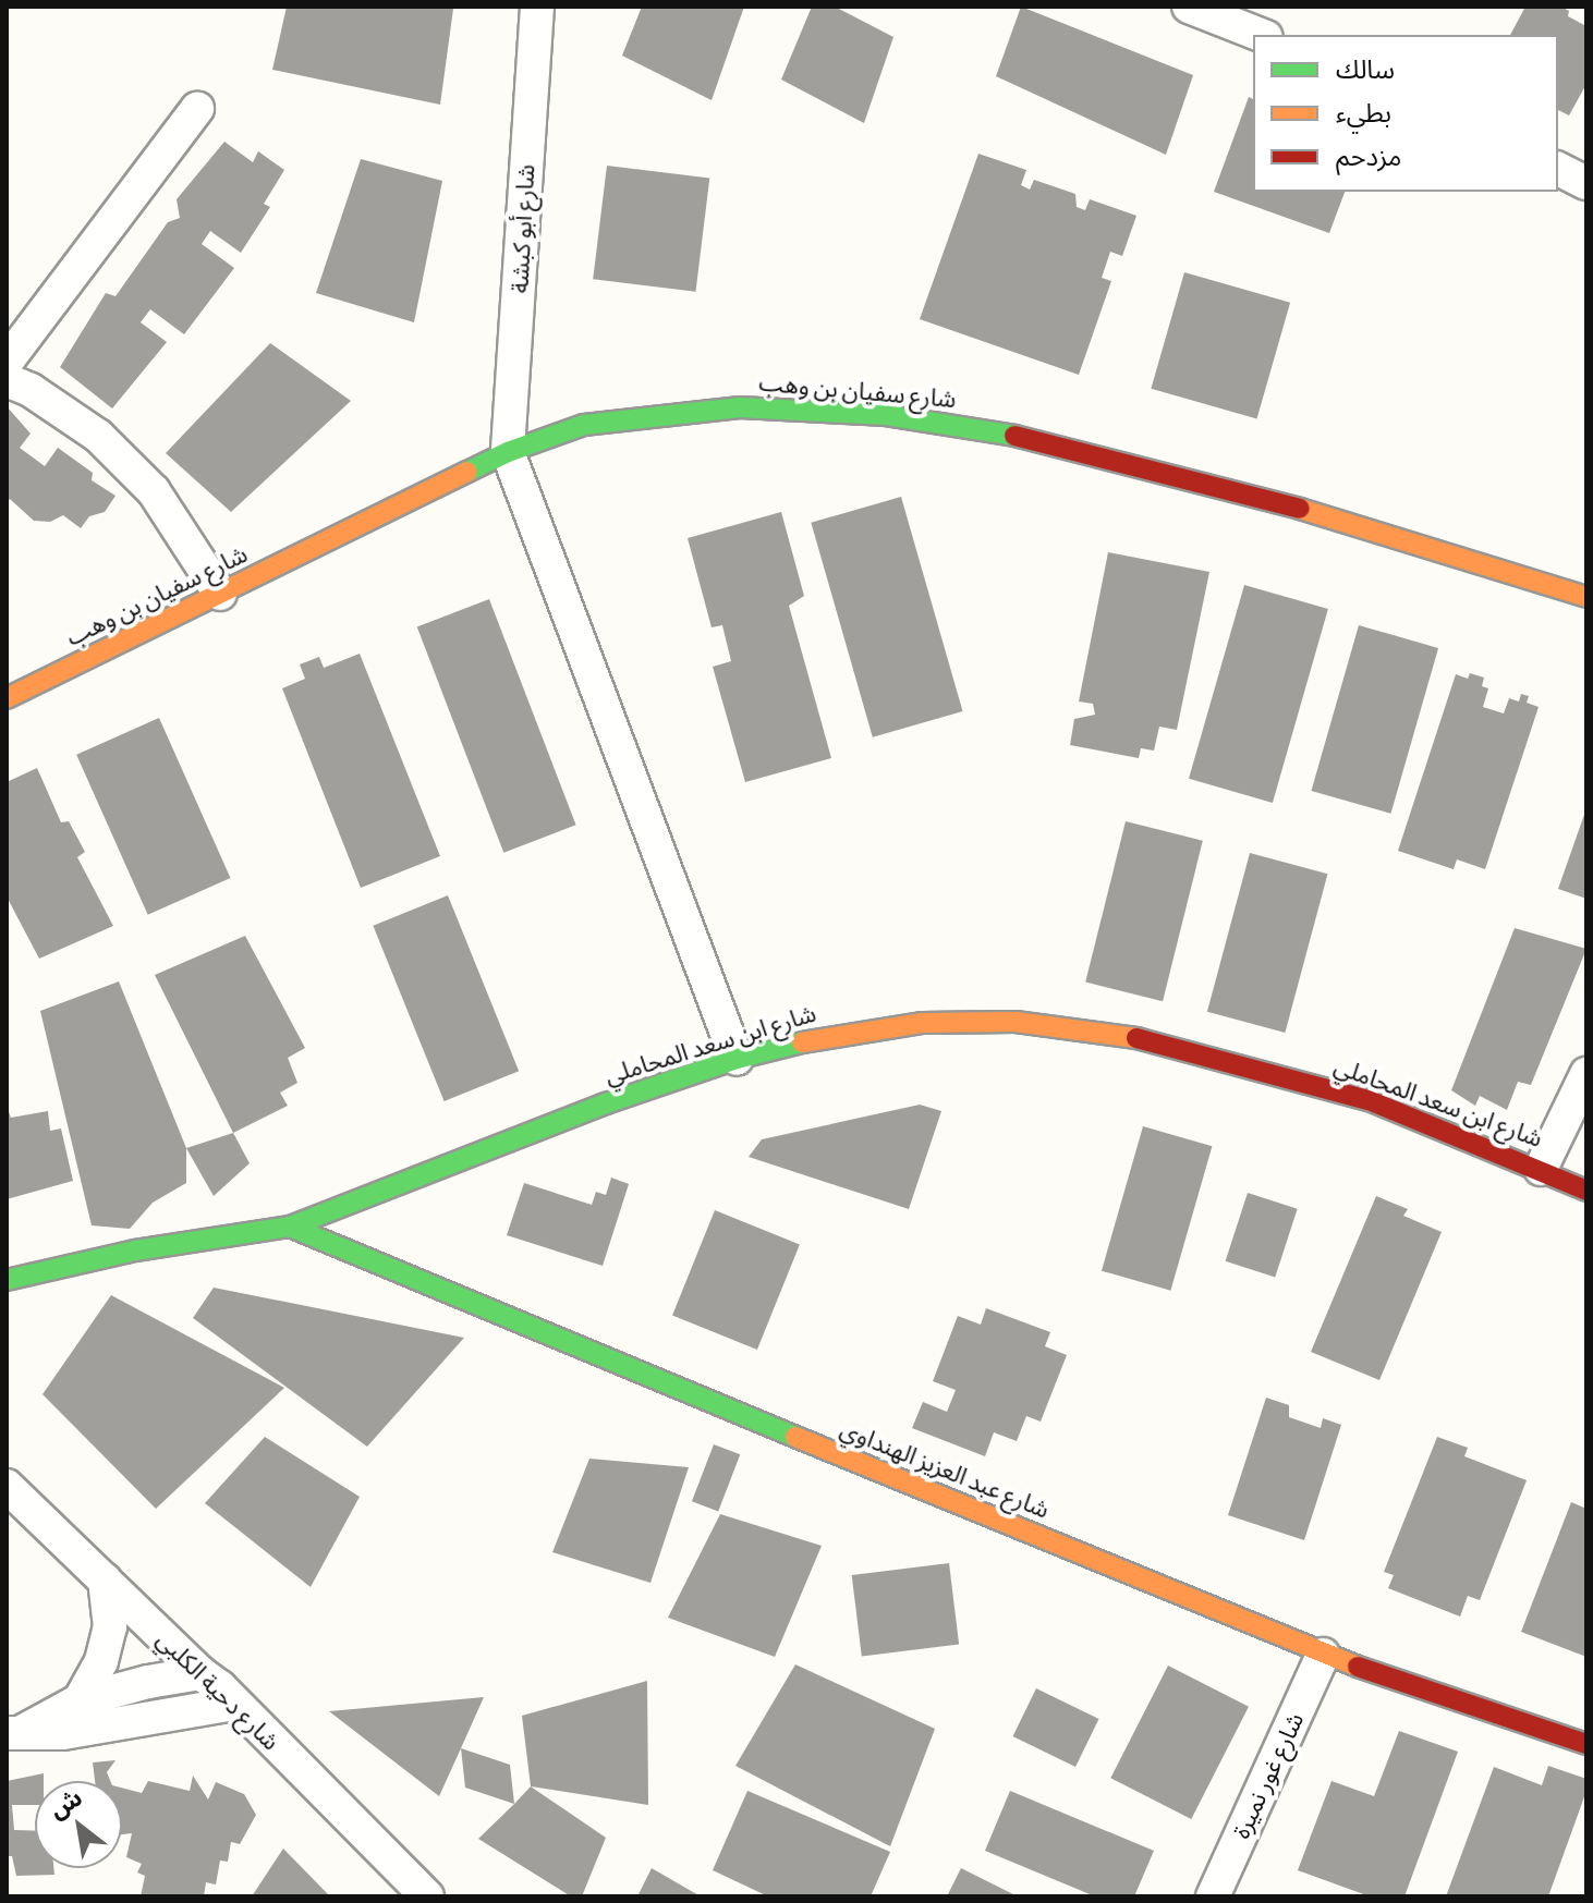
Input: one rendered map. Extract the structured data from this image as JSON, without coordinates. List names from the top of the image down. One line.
{"streets":{"street":["شارع أبو كبشة","شارع سفيان بن وهب","شارع ابن سعد المحاملي","شارع عبد العزيز الهنداوي","شارع دحية الكلبي","شارع غور نميرة"]},"crossings":[["شارع أبو كبشة","شارع سفيان بن وهب"],["شارع ابن سعد المحاملي","شارع عبد العزيز الهنداوي"],["شارع عبد العزيز الهنداوي","شارع غور نميرة"]],"legend":["سالك","بطيء","مزدحم"],"north":"top left"}
